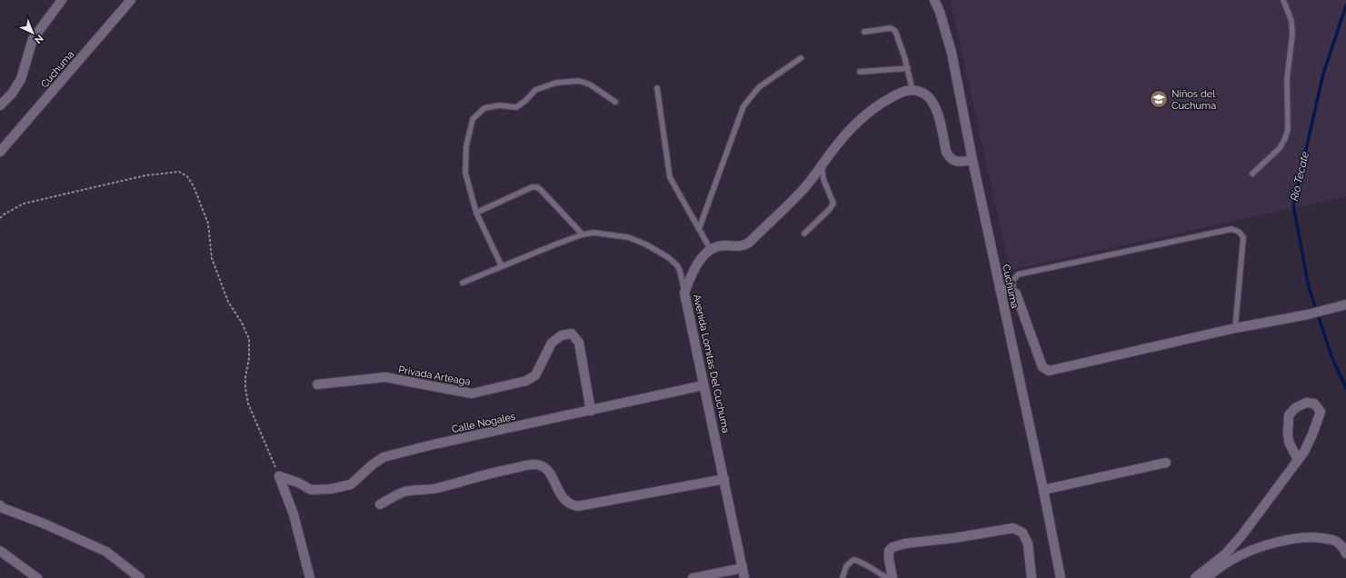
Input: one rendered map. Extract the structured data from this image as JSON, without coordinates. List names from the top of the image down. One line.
{"streets":{"street":["Cuchuma","Avenida Lomitas Del Cuchuma","Privada Arteaga","Calle Nogales"]},"crossings":[["Avenida Lomitas Del Cuchuma","Calle Nogales"],["Privada Arteaga","Calle Nogales"]],"water":["Río Tecate"],"places":{"school or university":["Niños del Cuchuma"]},"north":"bottom right"}
